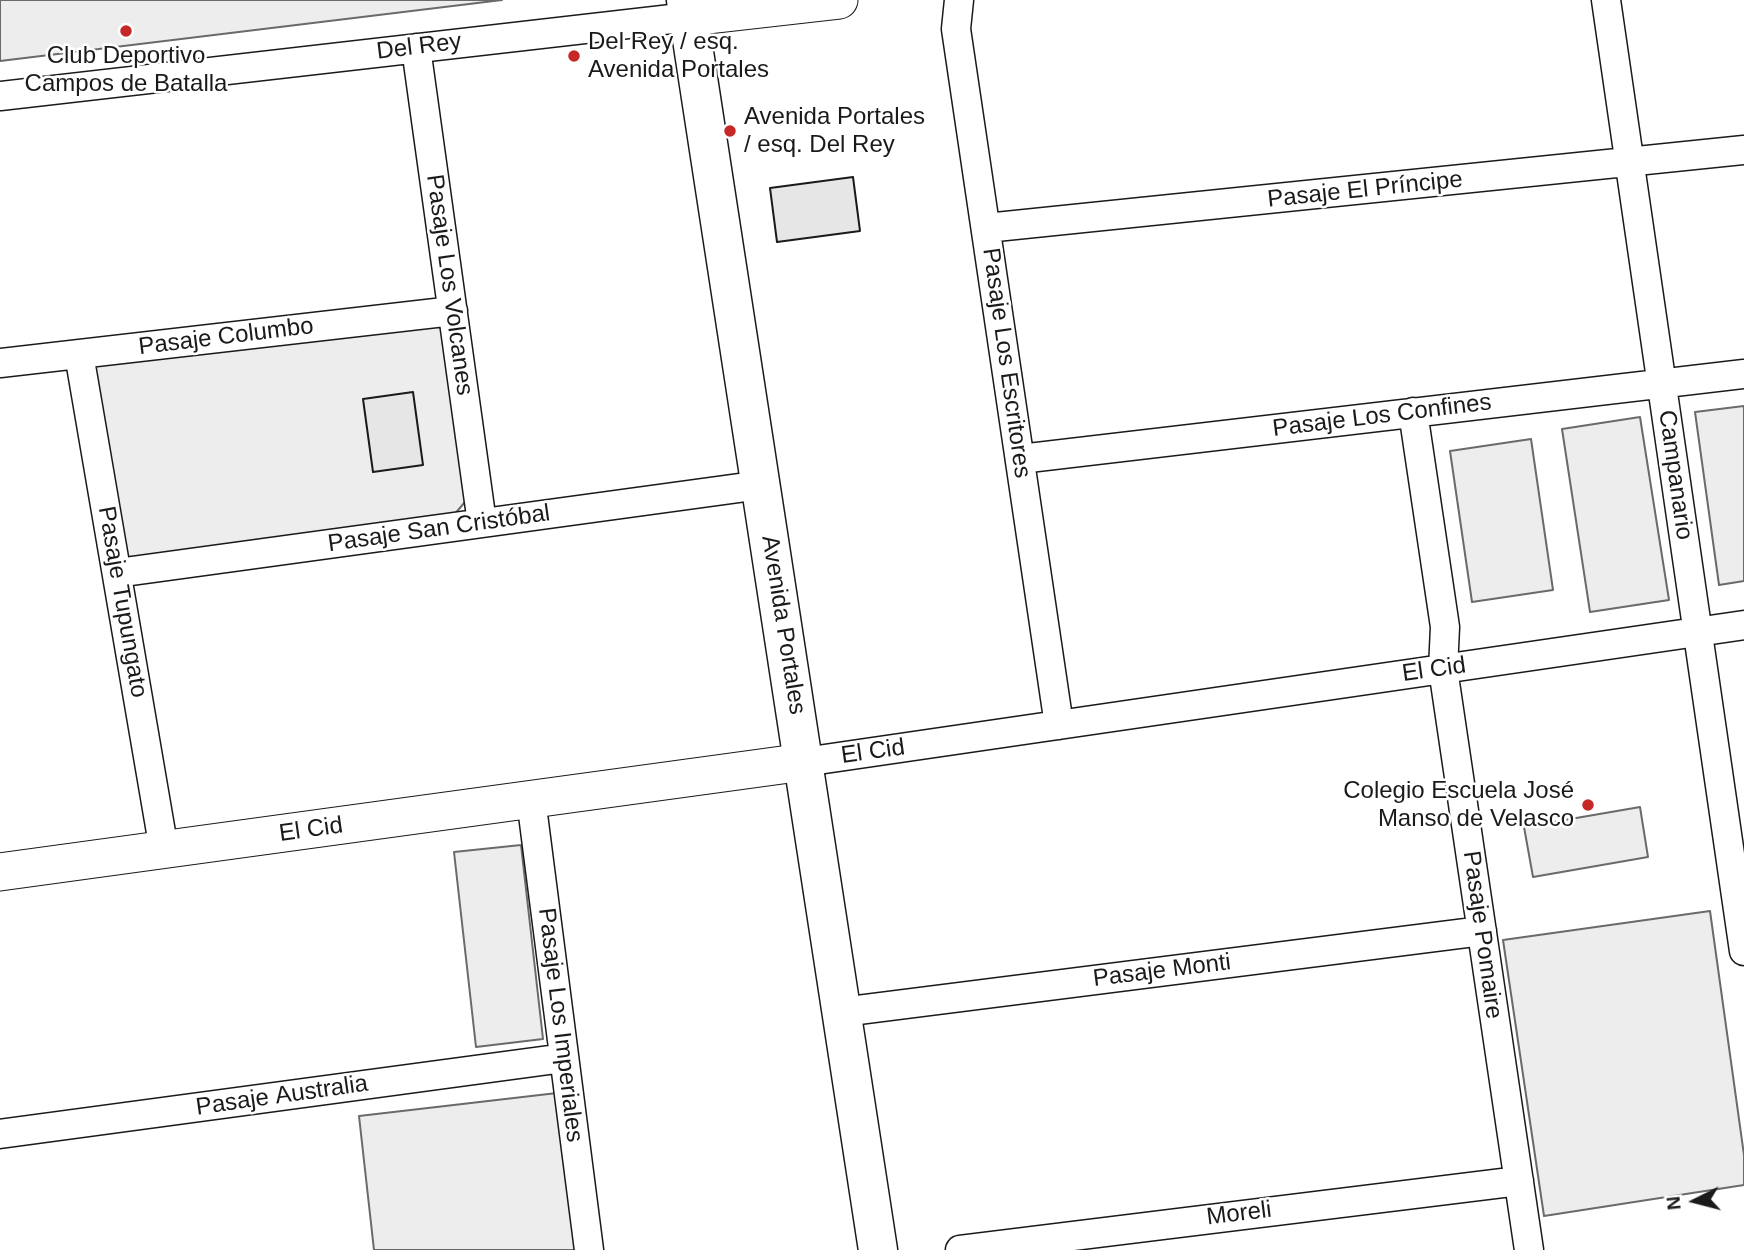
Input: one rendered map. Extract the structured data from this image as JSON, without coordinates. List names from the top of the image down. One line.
{"streets":{"main road":["Avenida Portales"],"street":["Del Rey","Pasaje El Príncipe","Pasaje Los Volcanes","Pasaje Columbo","Pasaje Los Escritores","Pasaje Los Confines","Campanario","Pasaje San Cristóbal","Pasaje Tupungato","El Cid","Pasaje Pomaire","Pasaje Monti","Pasaje Los Imperiales","Pasaje Australia","Moreli"]},"crossings":[["Del Rey","Pasaje Los Volcanes"],["Del Rey","Avenida Portales"],["Pasaje El Príncipe","Pasaje Los Escritores"],["Pasaje El Príncipe","Campanario"],["Pasaje Los Volcanes","Pasaje Columbo"],["Pasaje Los Volcanes","Pasaje San Cristóbal"],["Pasaje Columbo","Pasaje Tupungato"],["Pasaje Los Escritores","Pasaje Los Confines"],["Pasaje Los Escritores","El Cid"],["Pasaje Los Confines","Campanario"],["Pasaje Los Confines","Pasaje Pomaire"],["Campanario","El Cid"],["Pasaje San Cristóbal","Pasaje Tupungato"],["Pasaje San Cristóbal","Avenida Portales"],["Pasaje Tupungato","El Cid"],["Avenida Portales","El Cid"],["Avenida Portales","Pasaje Monti"],["El Cid","Pasaje Pomaire"],["El Cid","Pasaje Los Imperiales"],["Pasaje Pomaire","Pasaje Monti"],["Pasaje Pomaire","Moreli"],["Pasaje Los Imperiales","Pasaje Australia"]],"places":["Club Deportivo Campos de Batalla","Del Rey / esq. Avenida Portales","Avenida Portales / esq. Del Rey","Colegio Escuela José Manso de Velasco"],"north":"left"}
